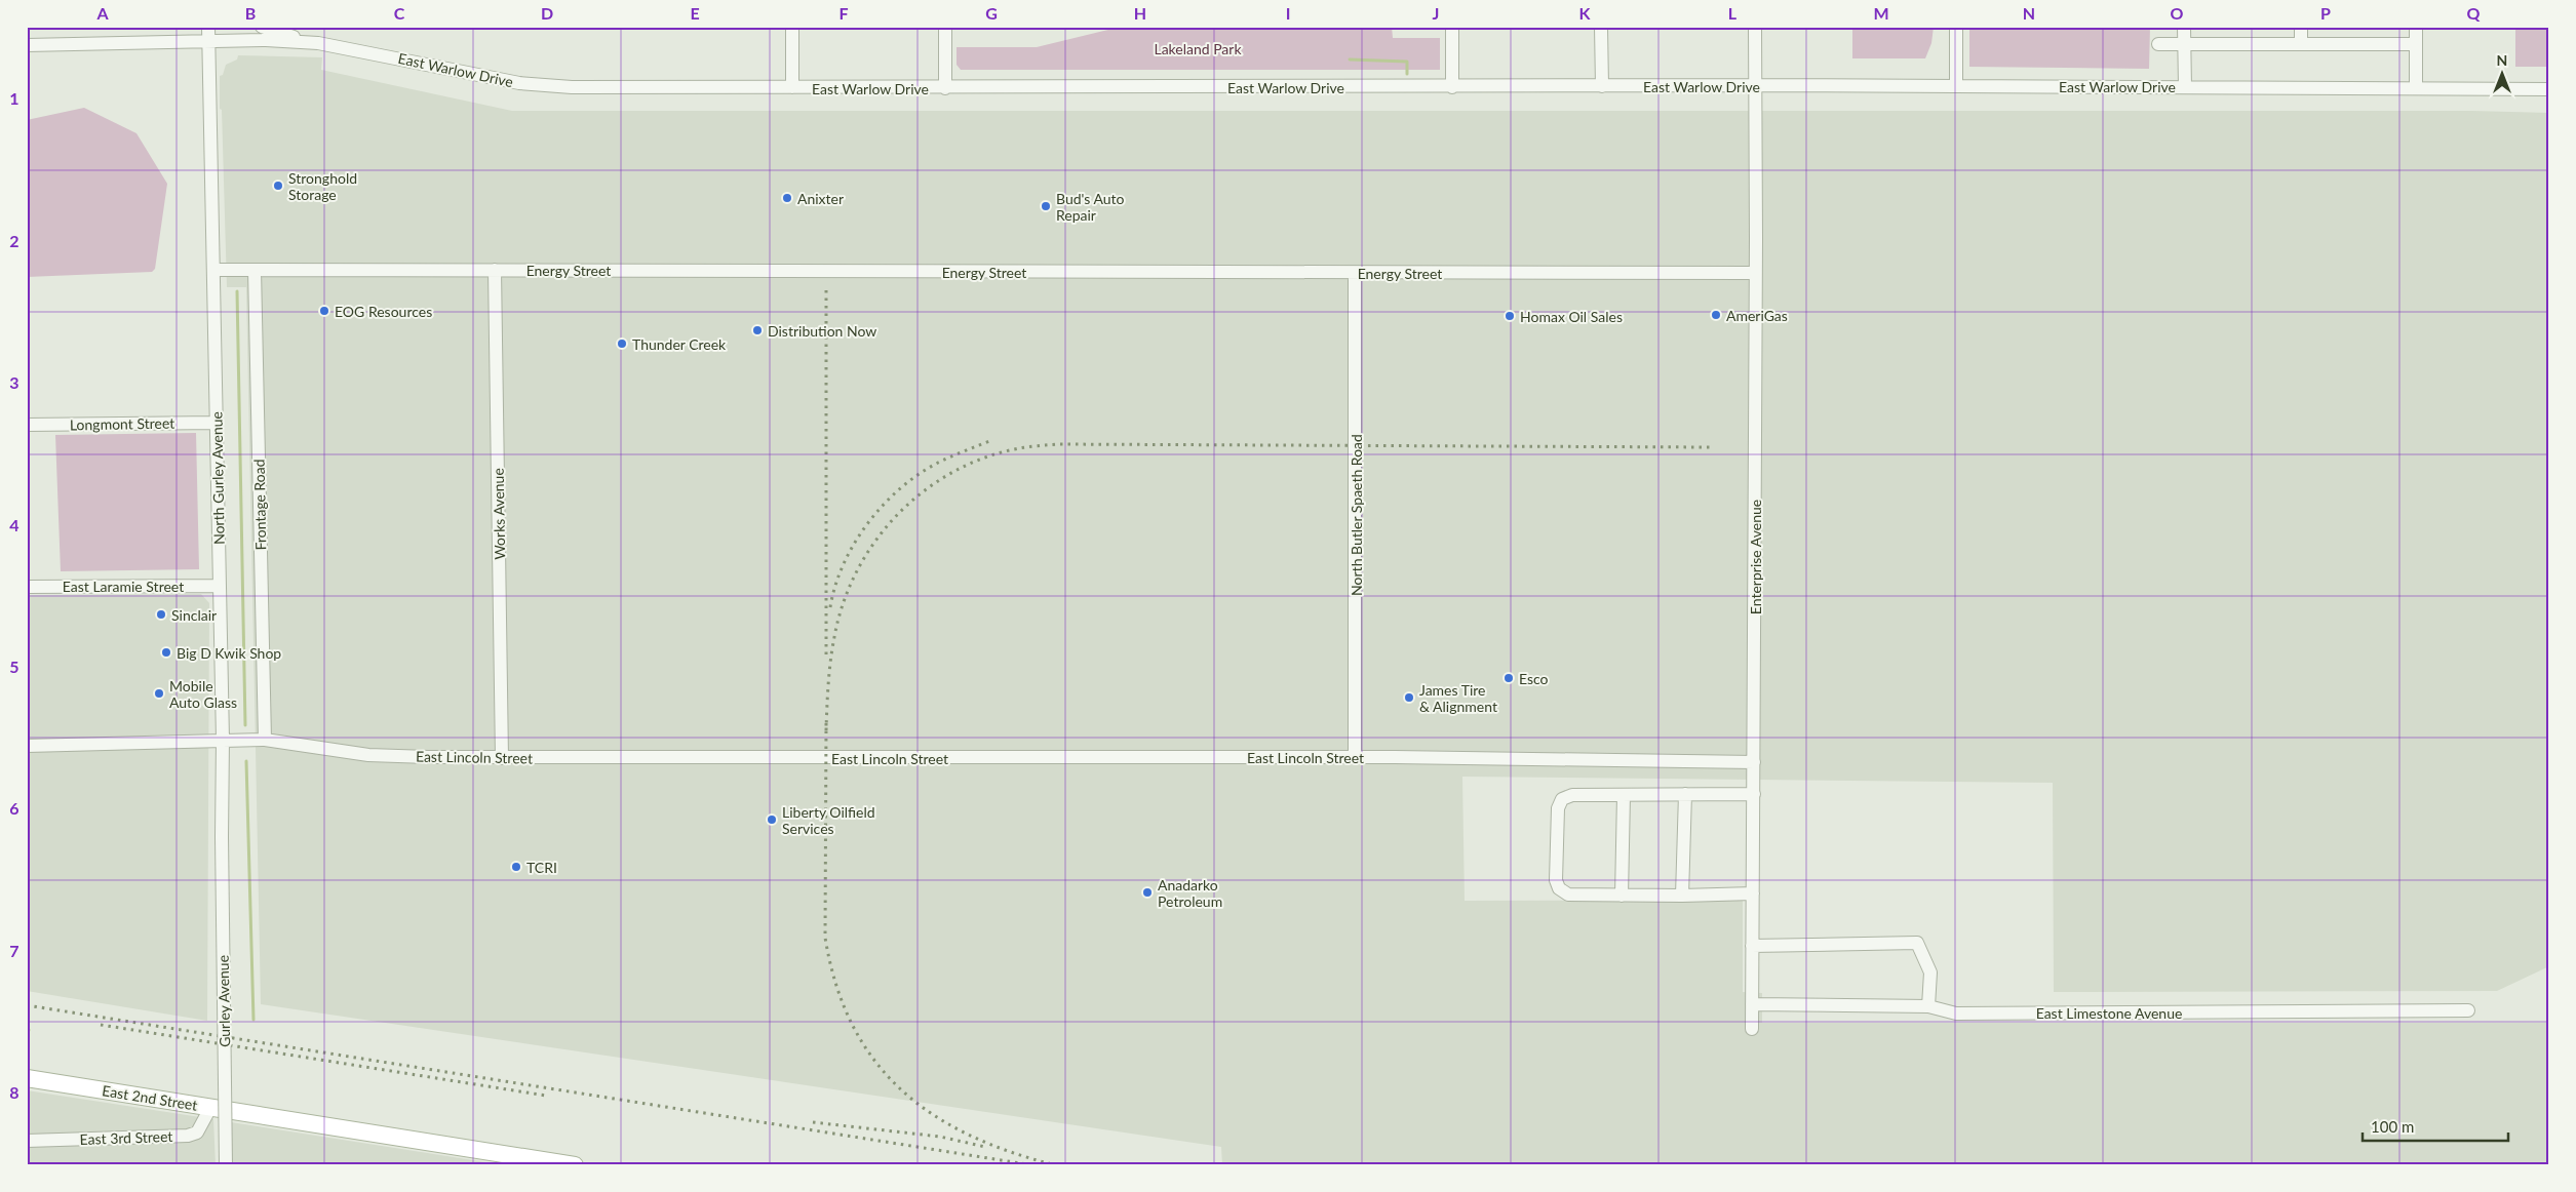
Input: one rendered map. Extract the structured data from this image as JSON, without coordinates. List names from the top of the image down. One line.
{"streets":{"main road":["East 2nd Street"],"street":["East Warlow Drive","Energy Street","Longmont Street","North Gurley Avenue","Frontage Road","Works Avenue","North Butler Spaeth Road","Enterprise Avenue","East Laramie Street","East Lincoln Street","Gurley Avenue","East Limestone Avenue","East 3rd Street"]},"crossings":[["East Warlow Drive","North Gurley Avenue"],["East Warlow Drive","Enterprise Avenue"],["Energy Street","North Gurley Avenue"],["Energy Street","Frontage Road"],["Energy Street","Works Avenue"],["Energy Street","North Butler Spaeth Road"],["Energy Street","Enterprise Avenue"],["Longmont Street","North Gurley Avenue"],["North Gurley Avenue","East Laramie Street"],["North Gurley Avenue","East Lincoln Street"],["North Gurley Avenue","Gurley Avenue"],["Frontage Road","East Lincoln Street"],["Works Avenue","East Lincoln Street"],["North Butler Spaeth Road","East Lincoln Street"],["Enterprise Avenue","East Lincoln Street"],["Enterprise Avenue","East Limestone Avenue"],["East 2nd Street","East 3rd Street"]],"parks":["Lakeland Park"],"places":["Stronghold Storage","Anixter","Bud's Auto Repair","EOG Resources","AmeriGas","Homax Oil Sales","Distribution Now","Thunder Creek","Sinclair","Big D Kwik Shop","Esco","Mobile Auto Glass","James Tire & Alignment","Liberty Oilfield Services","TCRI","Anadarko Petroleum"],"scale_bar":"100 m","north":"top","grid":{"columns":["A","B","C","D","E","F","G","H","I","J","K","L","M","N","O","P","Q"],"rows":["1","2","3","4","5","6","7","8"]}}
